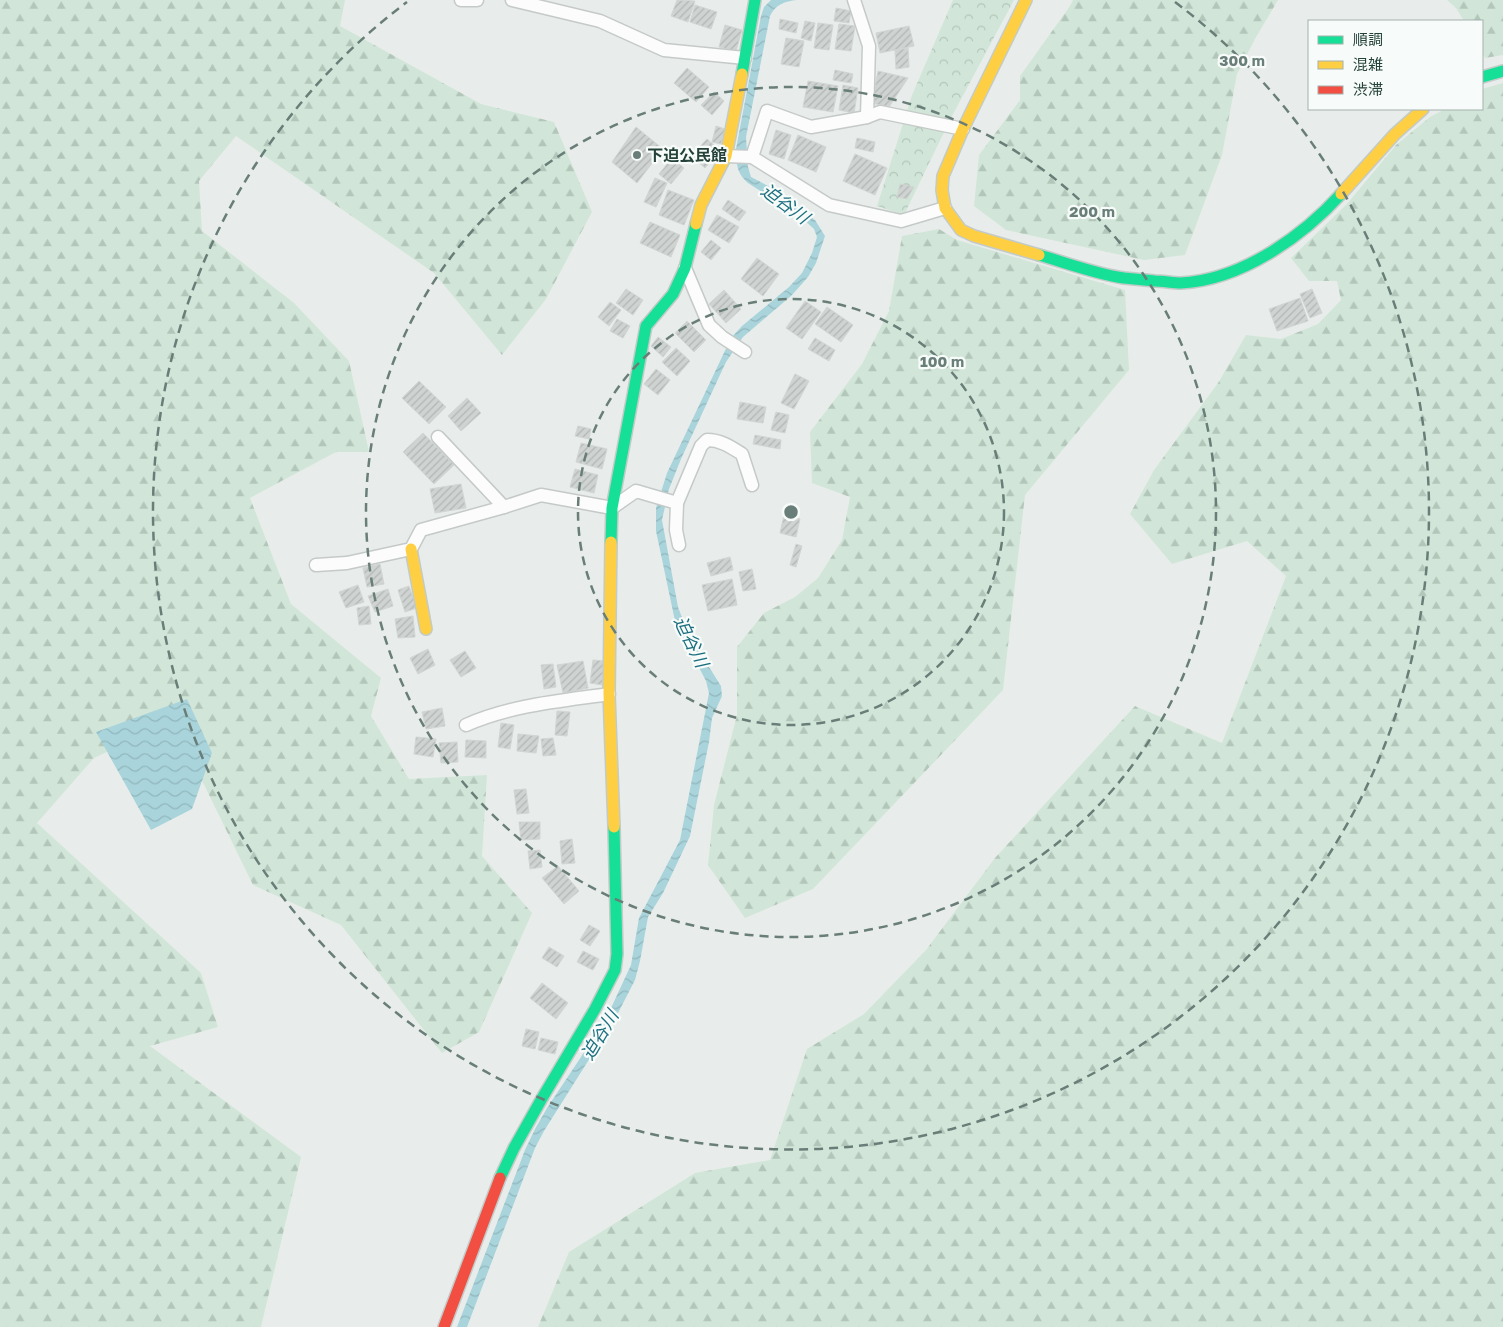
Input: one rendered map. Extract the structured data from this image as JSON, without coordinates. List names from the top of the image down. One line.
{"water":["迫谷川"],"places":["下迫公民館"],"legend":["順調","混雑","渋滞"],"rings":["300 m","200 m","100 m"]}
